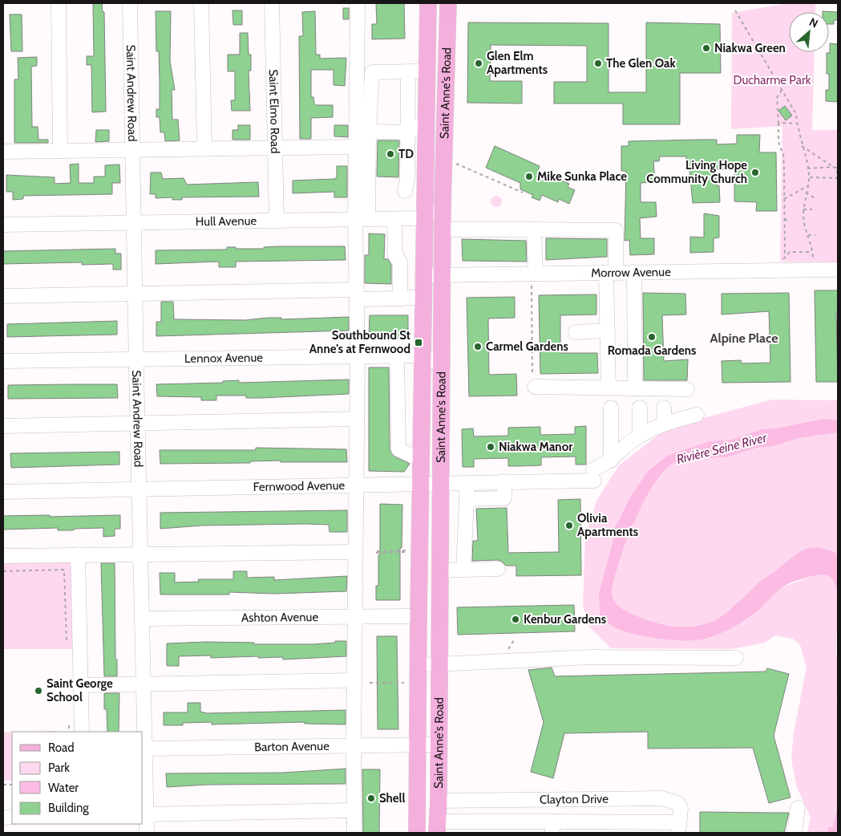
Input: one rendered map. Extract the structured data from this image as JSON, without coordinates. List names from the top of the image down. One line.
{"streets":{"main road":["Saint Anne's Road"],"street":["Saint Andrew Road","Saint Elmo Road","Hull Avenue","Morrow Avenue","Lennox Avenue","Fernwood Avenue","Ashton Avenue","Barton Avenue","Clayton Drive"]},"crossings":[["Saint Andrew Road","Hull Avenue"],["Saint Andrew Road","Lennox Avenue"],["Saint Andrew Road","Fernwood Avenue"],["Saint Andrew Road","Ashton Avenue"],["Saint Andrew Road","Barton Avenue"],["Saint Anne's Road","Hull Avenue"],["Saint Anne's Road","Morrow Avenue"],["Saint Anne's Road","Lennox Avenue"],["Saint Anne's Road","Fernwood Avenue"],["Saint Anne's Road","Ashton Avenue"],["Saint Anne's Road","Barton Avenue"],["Saint Anne's Road","Clayton Drive"],["Saint Elmo Road","Hull Avenue"]],"districts":["Alpine Place"],"water":["Rivière Seine River"],"parks":["Ducharme Park"],"places":{"other":["Niakwa Green","Glen Elm Apartments","The Glen Oak","TD","Living Hope Community Church","Mike Sunka Place","Romada Gardens","Carmel Gardens","Niakwa Manor","Olivia Apartments","Kenbur Gardens","Saint George School","Shell"],"transit":["Southbound St Anne's at Fernwood"]},"legend":["Road","Park","Water","Building"],"north":"top right"}
